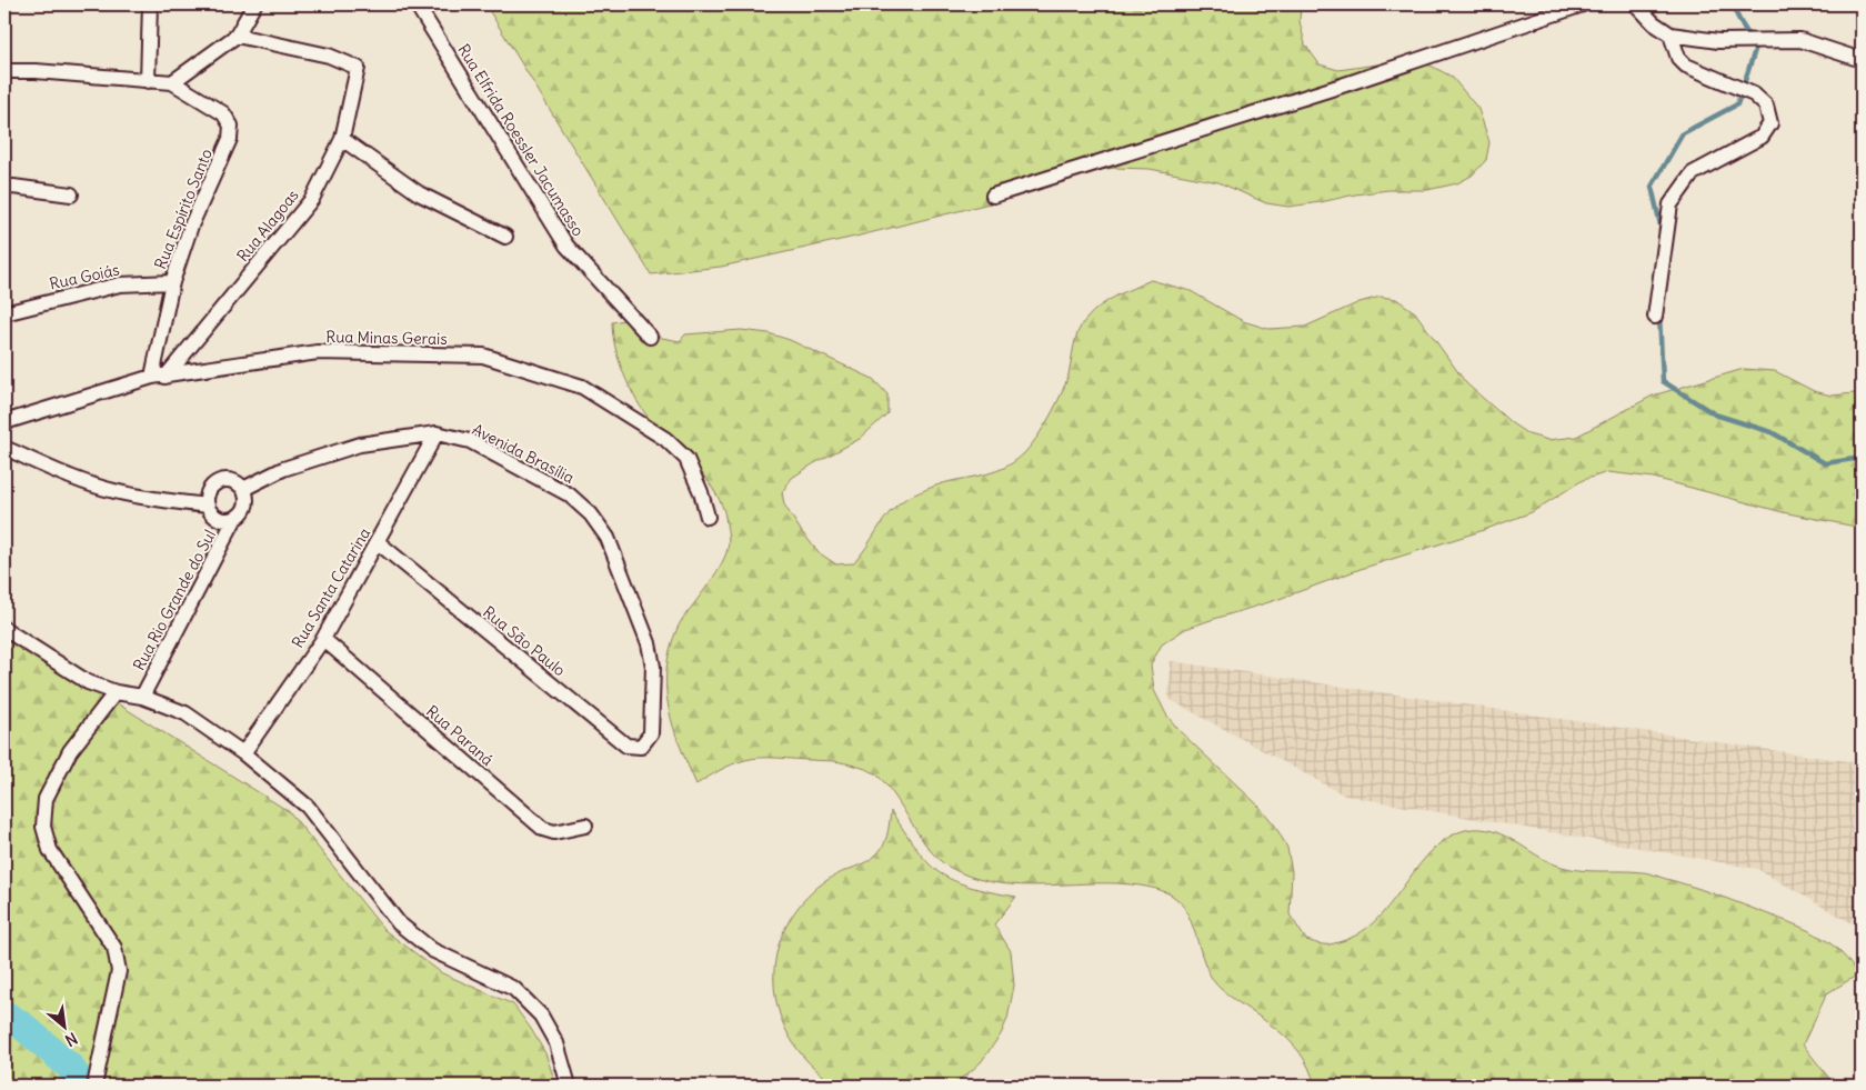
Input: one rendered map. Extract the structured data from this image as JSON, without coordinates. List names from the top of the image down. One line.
{"streets":{"street":["Rua Elfrida Roessler Jacumasso","Rua Espírito Santo","Rua Alagoas","Rua Goiás","Rua Minas Gerais","Avenida Brasília","Rua Santa Catarina","Rua Rio Grande do Sul","Rua São Paulo","Rua Paraná"]},"crossings":[["Rua Espírito Santo","Rua Alagoas"],["Rua Espírito Santo","Rua Goiás"],["Rua Espírito Santo","Rua Minas Gerais"],["Rua Alagoas","Rua Minas Gerais"],["Avenida Brasília","Rua Santa Catarina"],["Avenida Brasília","Rua Rio Grande do Sul"],["Avenida Brasília","Rua São Paulo"],["Rua Santa Catarina","Rua São Paulo"],["Rua Santa Catarina","Rua Paraná"]],"north":"bottom right"}
